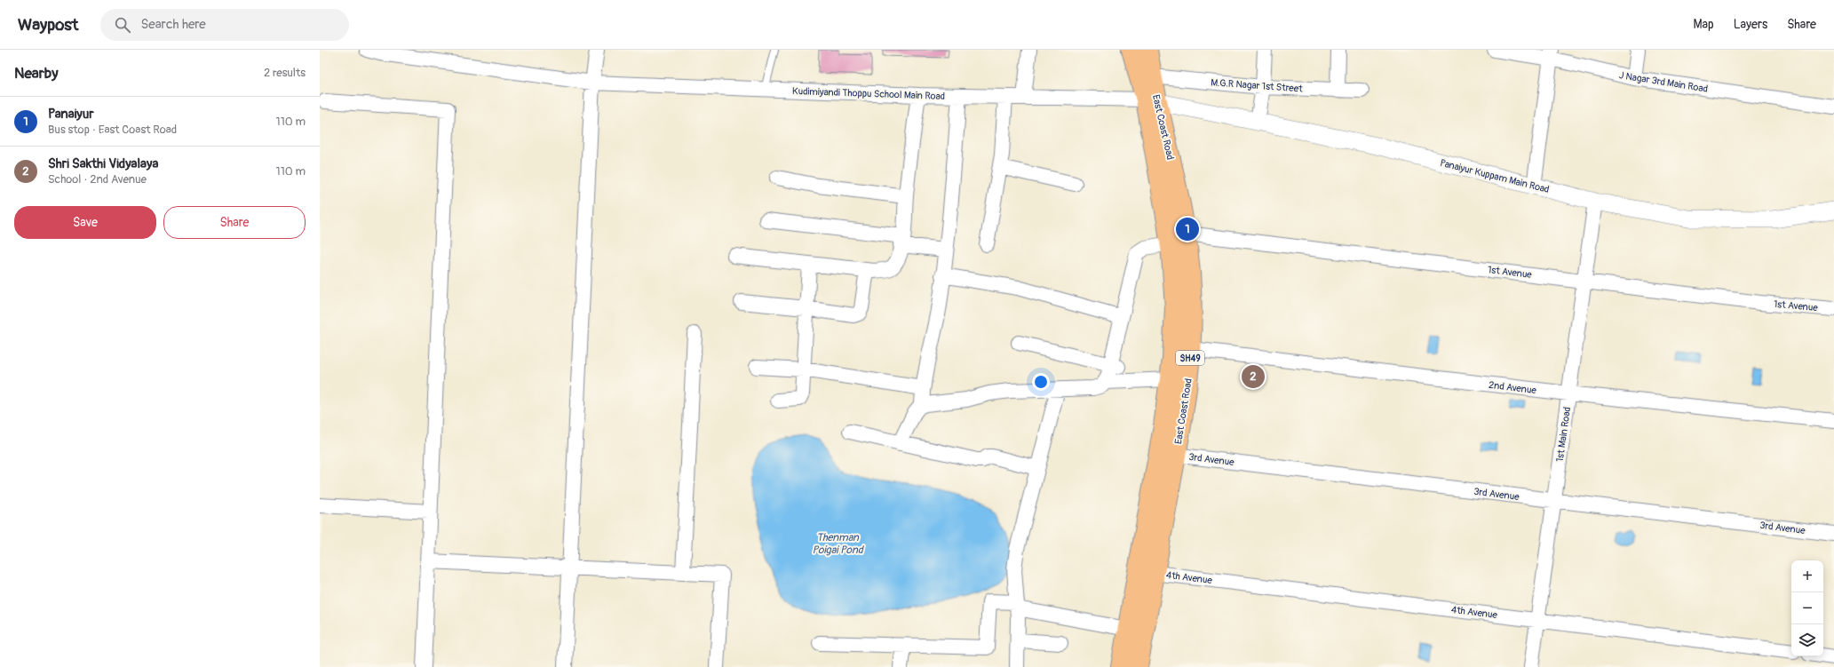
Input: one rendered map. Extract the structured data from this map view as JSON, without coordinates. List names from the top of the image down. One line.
{"streets":{"main road":["East Coast Road","SH49"],"street":["J Nagar 3rd Main Road","M.G.R Nagar 1st Street","Kudimiyandi Thoppu School Main Road","Panaiyur Kuppam Main Road","1st Avenue","2nd Avenue","1st Main Road","3rd Avenue","4th Avenue"]},"crossings":[["M.G.R Nagar 1st Street","East Coast Road"],["Kudimiyandi Thoppu School Main Road","East Coast Road"],["Kudimiyandi Thoppu School Main Road","Panaiyur Kuppam Main Road"],["East Coast Road","Panaiyur Kuppam Main Road"],["East Coast Road","1st Avenue"],["East Coast Road","2nd Avenue"],["East Coast Road","3rd Avenue"],["East Coast Road","4th Avenue"],["Panaiyur Kuppam Main Road","1st Main Road"],["1st Avenue","1st Main Road"],["2nd Avenue","1st Main Road"],["1st Main Road","3rd Avenue"],["1st Main Road","4th Avenue"]],"water":["Thenman Poigai Pond"],"page":{"header":"Waypost","search":"Search here","nav":["Map","Layers","Share"],"heading":["Nearby","2 results"],"list":[{"mark":"1","name":"Panaiyur","note":"Bus stop · East Coast Road","value":"110 m"},{"mark":"2","name":"Shri Sakthi Vidyalaya","note":"School · 2nd Avenue","value":"110 m"}],"buttons":["Save","Share"],"pins":["1","2"],"map_buttons":["+","−"]}}
